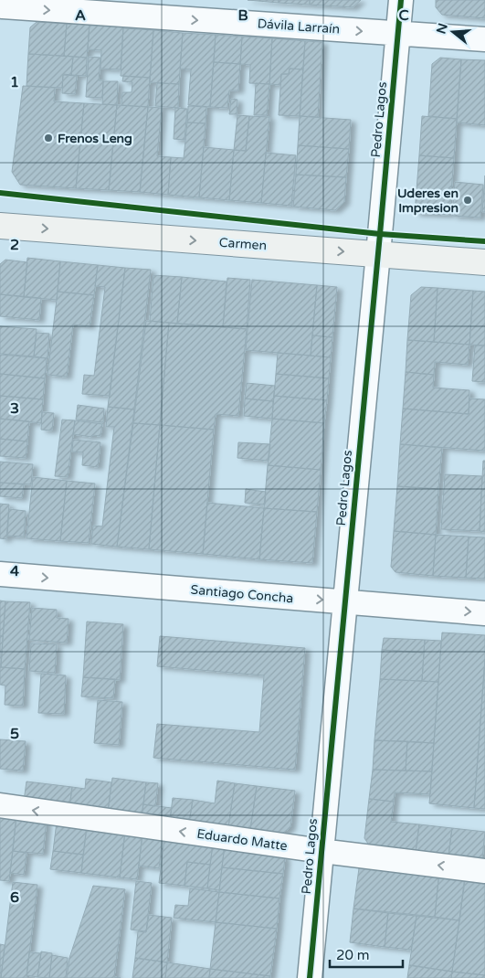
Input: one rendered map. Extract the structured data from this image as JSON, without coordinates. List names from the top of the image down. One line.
{"streets":{"main road":["Carmen"],"street":["Dávila Larraín","Pedro Lagos","Santiago Concha","Eduardo Matte"]},"crossings":[["Dávila Larraín","Pedro Lagos"],["Pedro Lagos","Carmen"],["Pedro Lagos","Santiago Concha"],["Pedro Lagos","Eduardo Matte"]],"one_way":["Dávila Larraín","Carmen","Santiago Concha","Eduardo Matte"],"places":["Frenos Leng","Uderes en Impresion"],"scale_bar":"20 m","north":"left","grid":{"columns":["A","B","C"],"rows":["1","2","3","4","5","6"]}}
